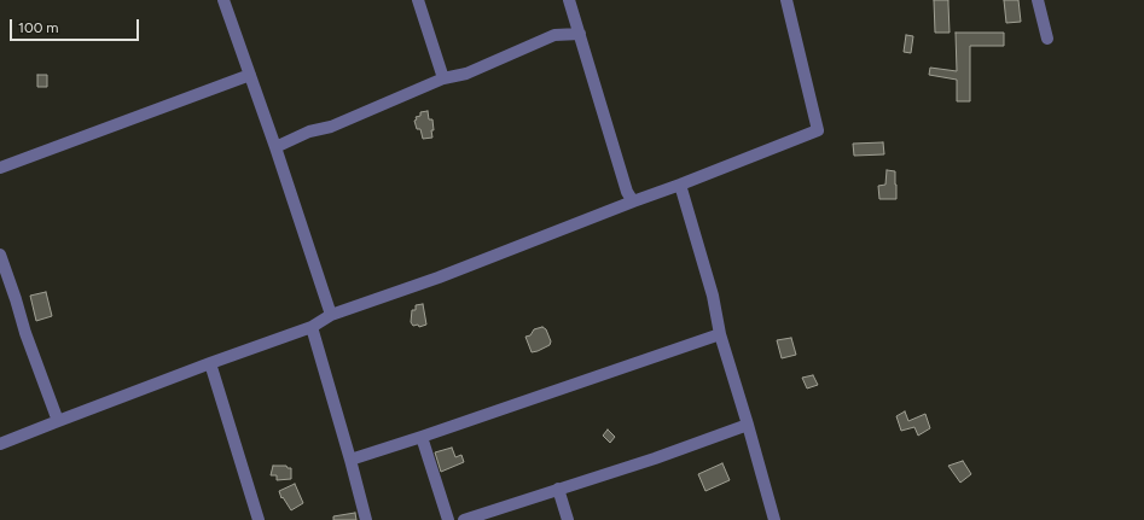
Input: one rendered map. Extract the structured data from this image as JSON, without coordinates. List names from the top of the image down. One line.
{"scale_bar":"100 m"}
